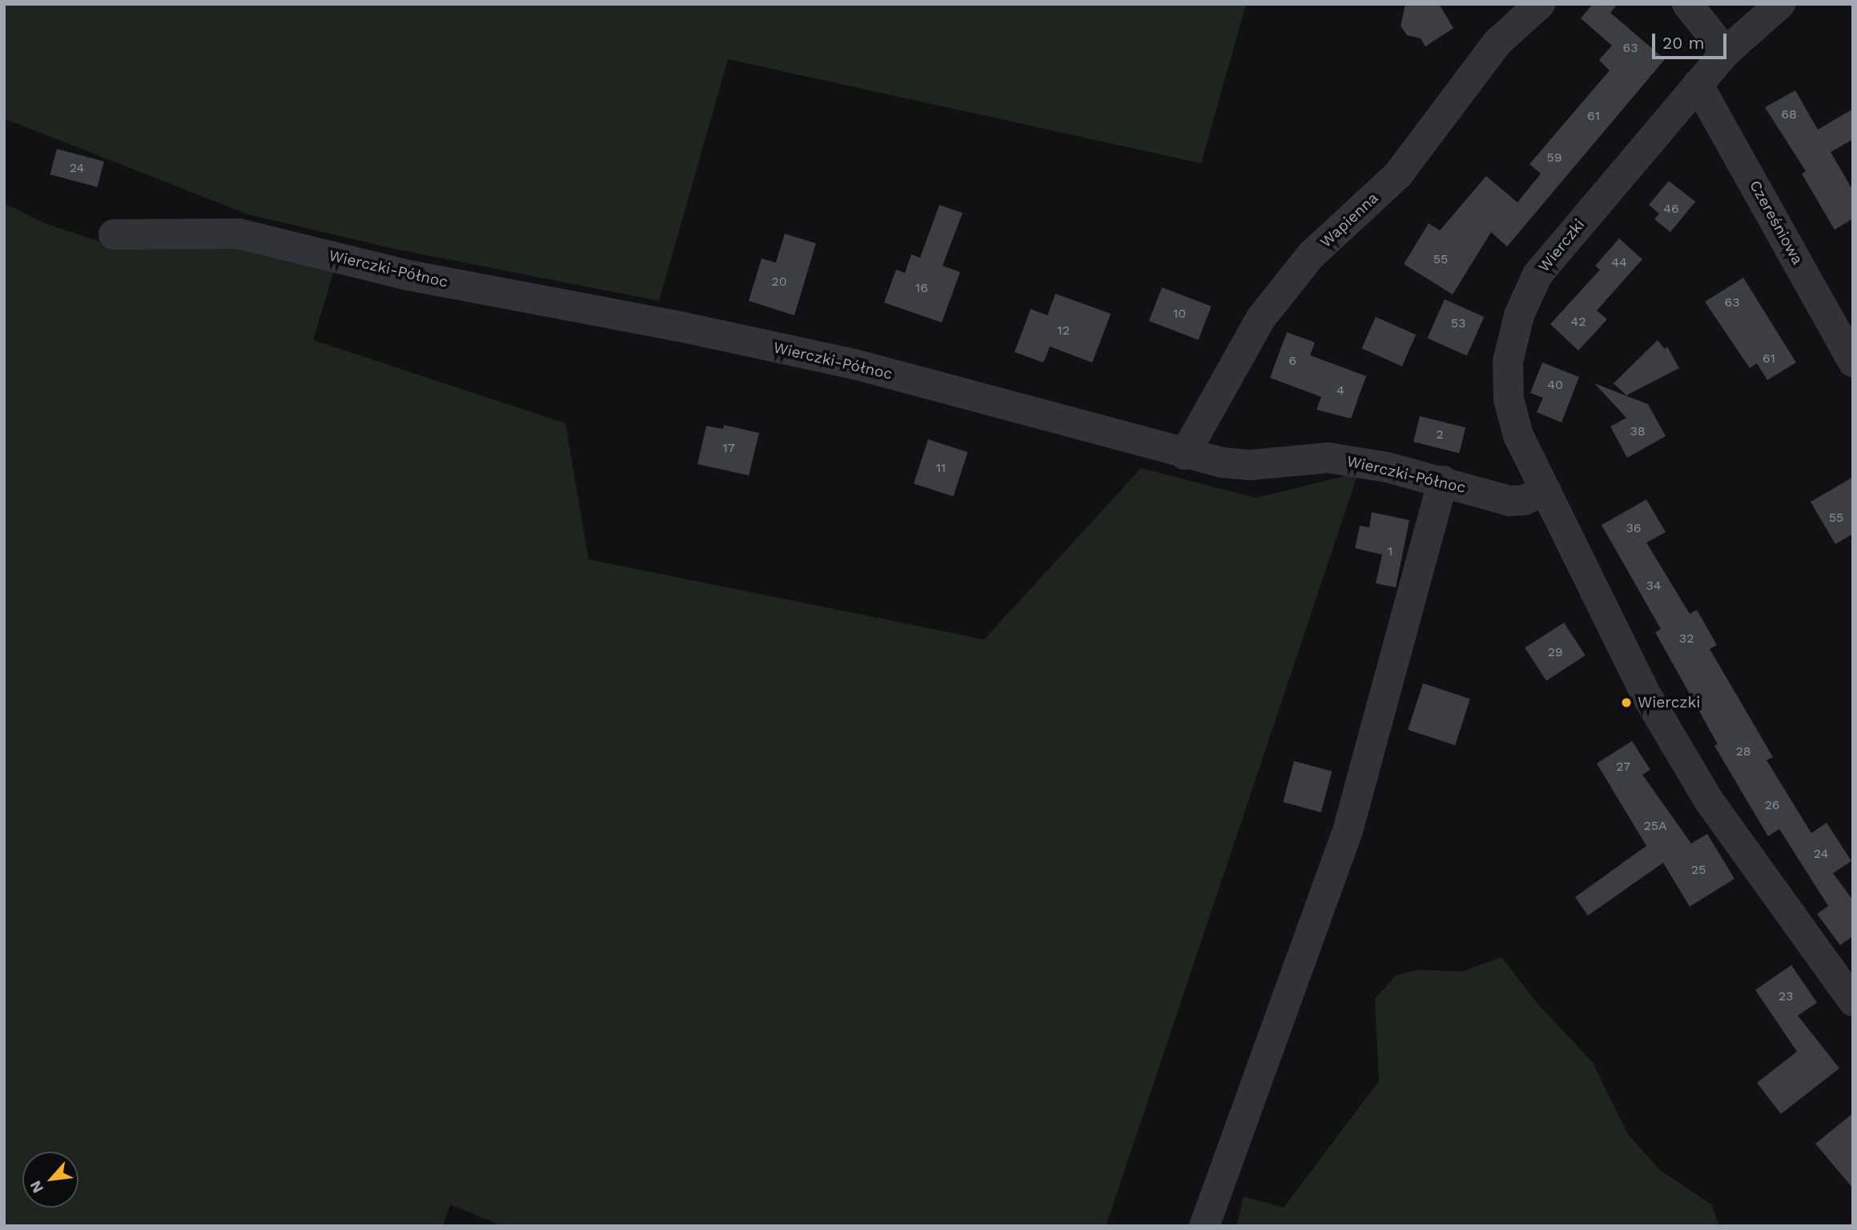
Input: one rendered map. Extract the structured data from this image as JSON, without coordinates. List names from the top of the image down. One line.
{"streets":{"street":["Wapienna","Czereśniowa","Wierczki","Wierczki-Północ"]},"crossings":[["Wapienna","Wierczki-Północ"],["Czereśniowa","Wierczki"],["Wierczki","Wierczki-Północ"]],"places":["Wierczki"],"house_numbers":["63","68","61","59","24","46","55","44","20","16","63","10","42","53","12","61","6","40","4","38","2","17","11","55","36","1","34","32","29","28","27","26","25A","24","25","23"],"scale_bar":"20 m","north":"bottom left"}
